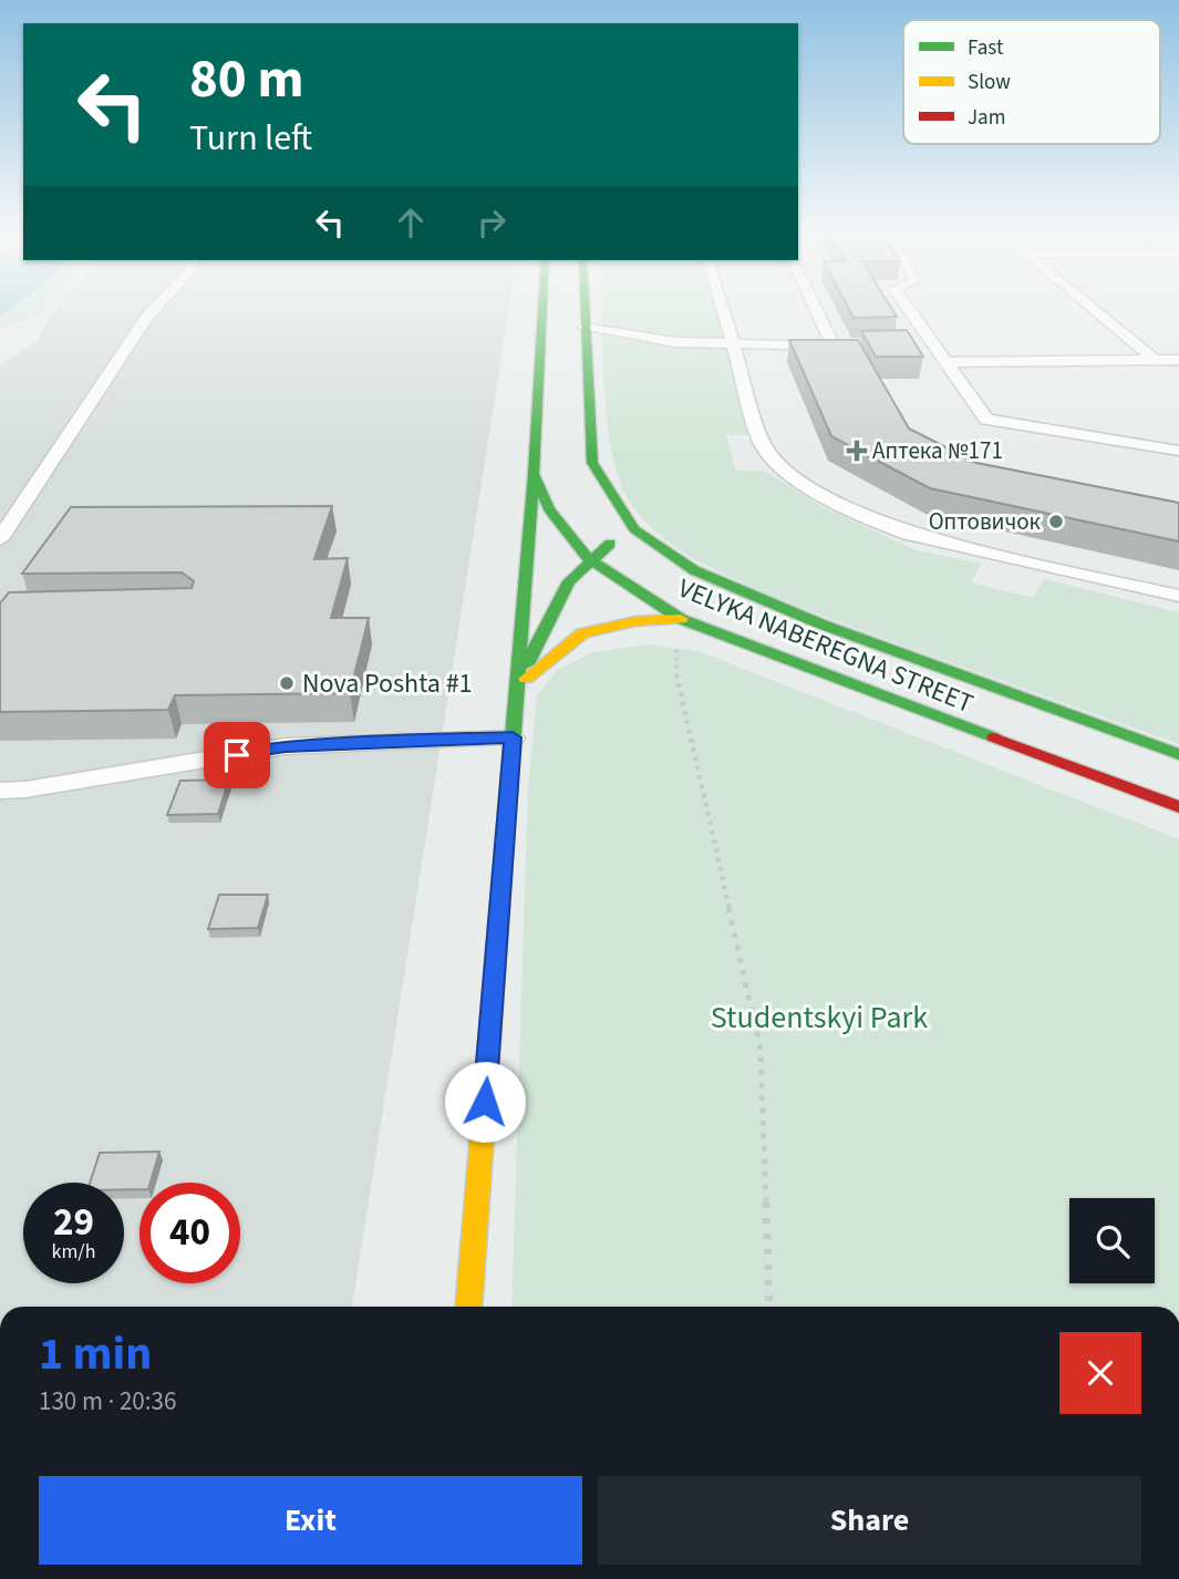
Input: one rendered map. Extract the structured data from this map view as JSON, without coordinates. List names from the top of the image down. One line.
{"streets":{"street":["VELYKA NABEREGNA STREET"]},"parks":["Studentskyi Park"],"places":{"health":["Аптека №171"],"other":["Оптовичок","Nova Poshta #1"]},"legend":["Fast","Slow","Jam"],"page":{"turn":["80 m","Turn left"],"speed":"29 km/h","limit":"40","heading":["1 min","130 m · 20:36"],"buttons":["Exit","Share"]}}
